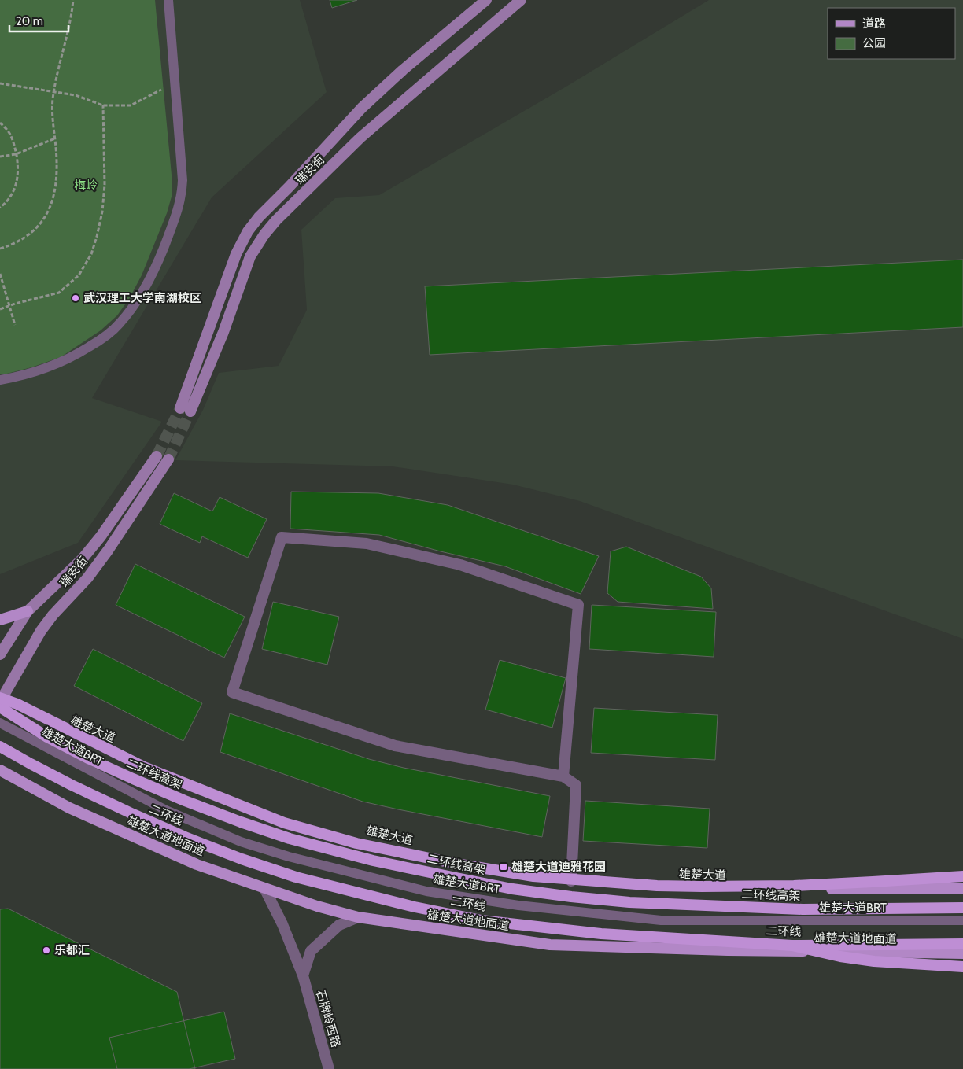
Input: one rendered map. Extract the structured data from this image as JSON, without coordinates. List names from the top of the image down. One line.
{"streets":{"highway":["二环线高架","二环线"],"main road":["瑞安街","雄楚大道","雄楚大道地面道"],"street":["石牌岭西路"],"lane":["雄楚大道BRT"]},"crossings":[["瑞安街","雄楚大道"],["雄楚大道地面道","石牌岭西路"]],"parks":["梅岭"],"places":{"other":["武汉理工大学南湖校区","乐都汇"],"transit":["雄楚大道迪雅花园"]},"legend":["道路","公园"],"scale_bar":"20 m"}
